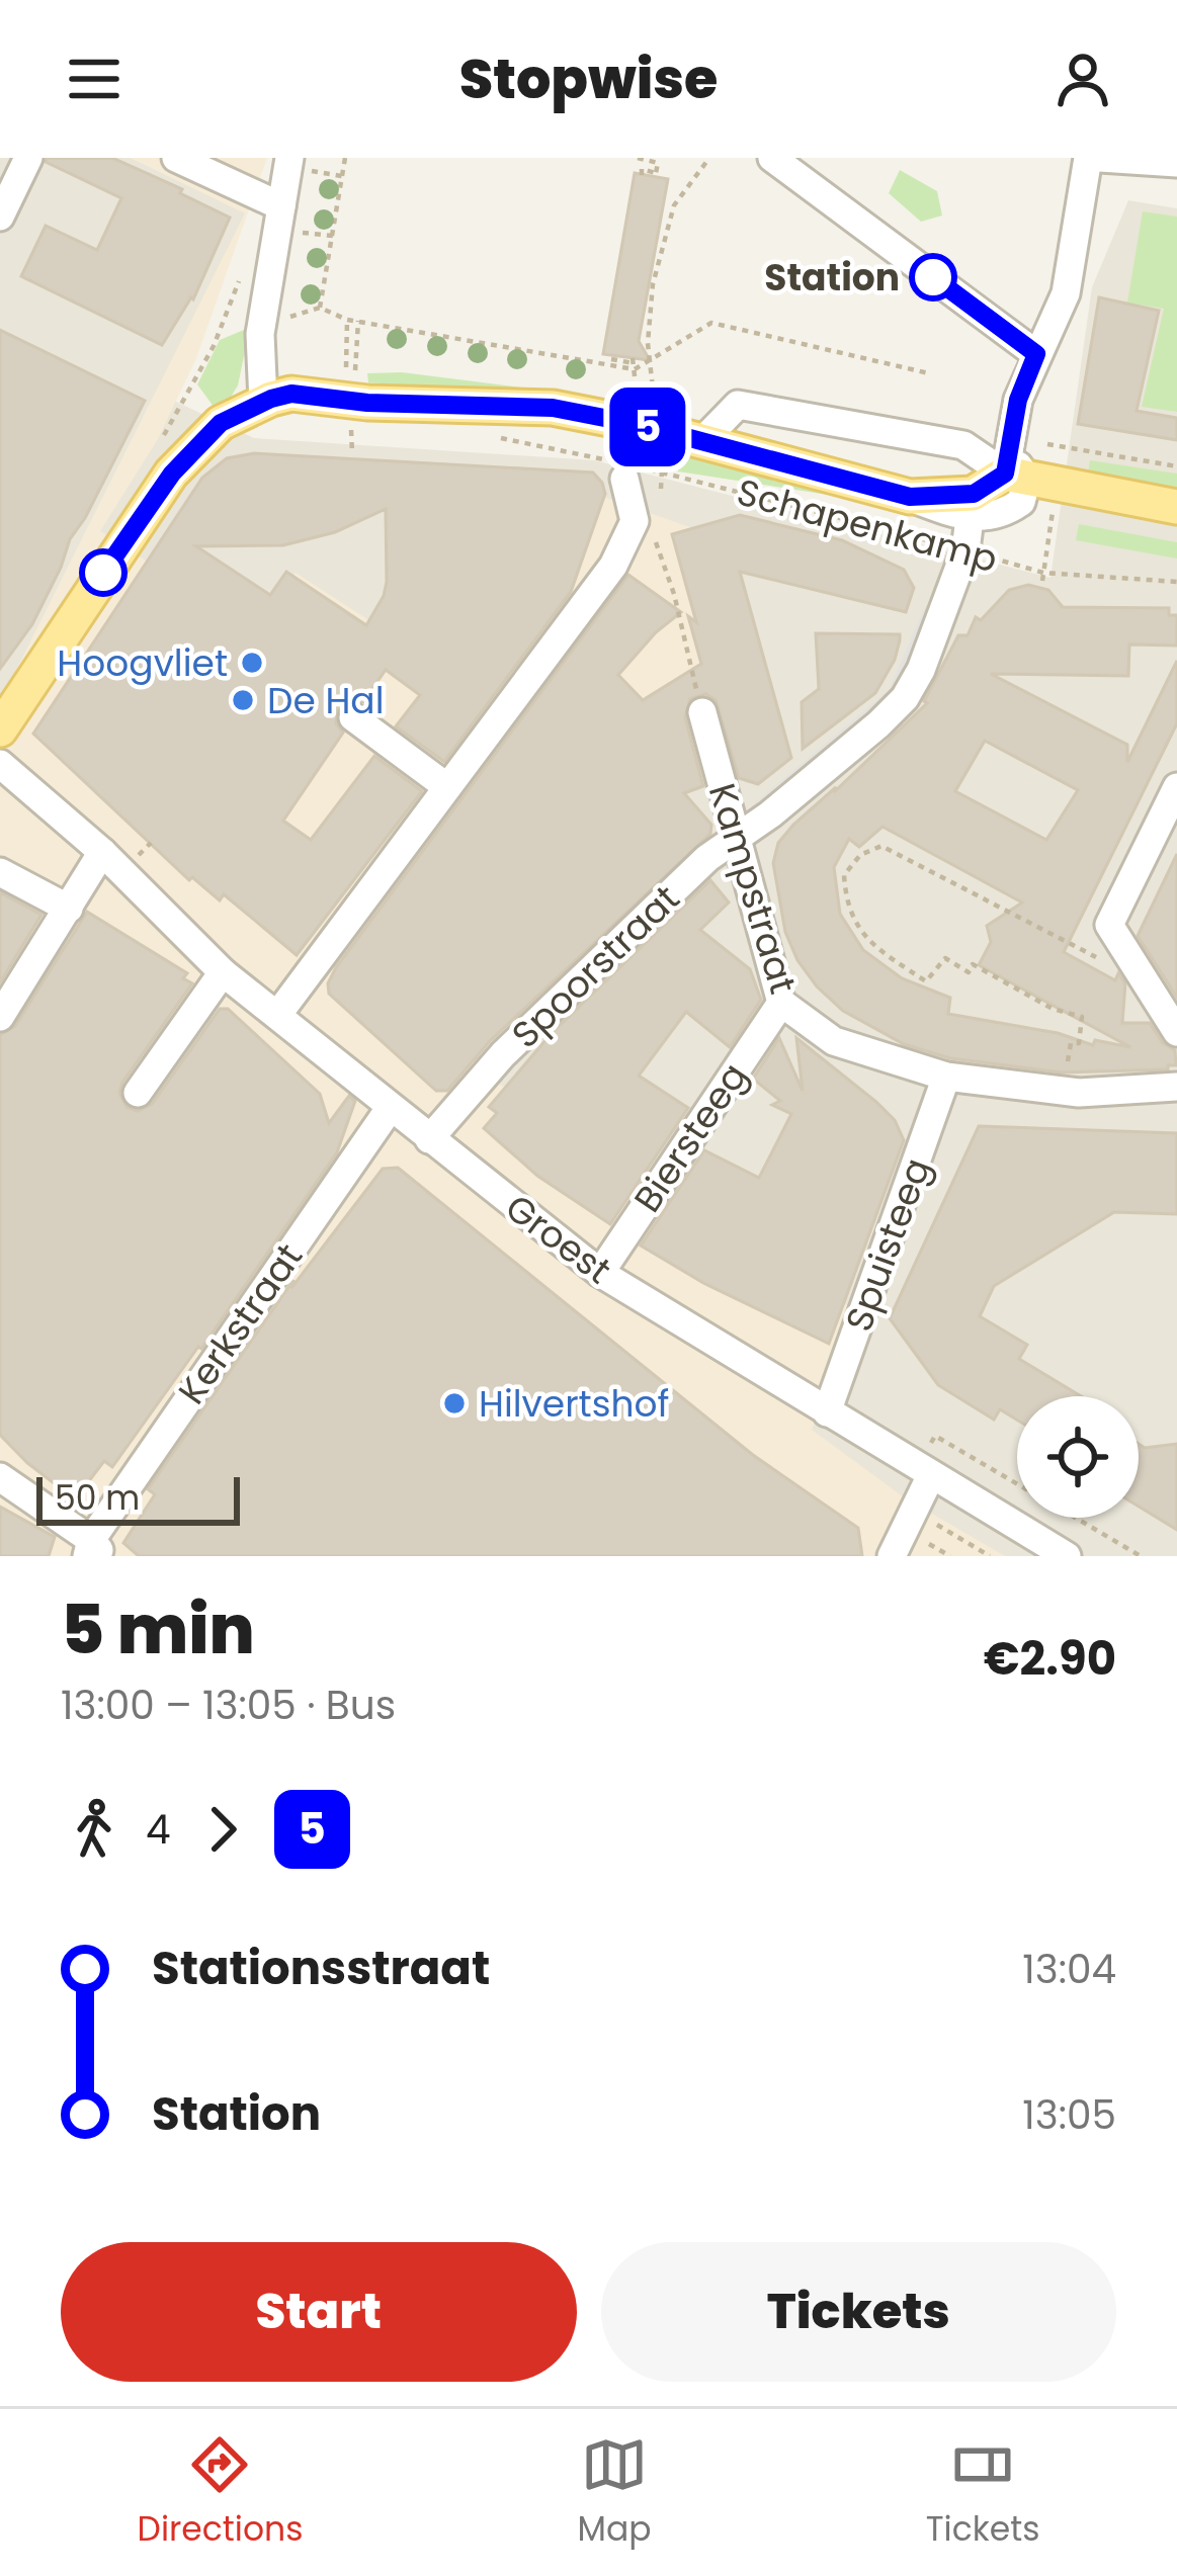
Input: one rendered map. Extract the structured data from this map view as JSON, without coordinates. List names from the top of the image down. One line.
{"streets":{"main road":["Schapenkamp"],"street":["Kampstraat","Spoorstraat","Biersteeg","Groest","Spuisteeg","Kerkstraat"]},"crossings":[["Schapenkamp","Spoorstraat"],["Kampstraat","Spoorstraat"],["Kampstraat","Biersteeg"],["Kampstraat","Spuisteeg"],["Spoorstraat","Groest"],["Biersteeg","Groest"],["Groest","Spuisteeg"],["Groest","Kerkstraat"]],"places":["Station","Hoogvliet","De Hal","Hilvertshof"],"lines":["bus line 5"],"scale_bar":"50 m","page":{"header":"Stopwise","on_map":"5","scale":"50 m","heading":["5 min","13:00 – 13:05 · Bus","€2.90"],"legs":["4","5"],"list":[{"name":"Stationsstraat","value":"13:04"},{"name":"Station","value":"13:05"}],"buttons":["Start","Tickets"],"tabs":["Directions","Map","Tickets"]}}
